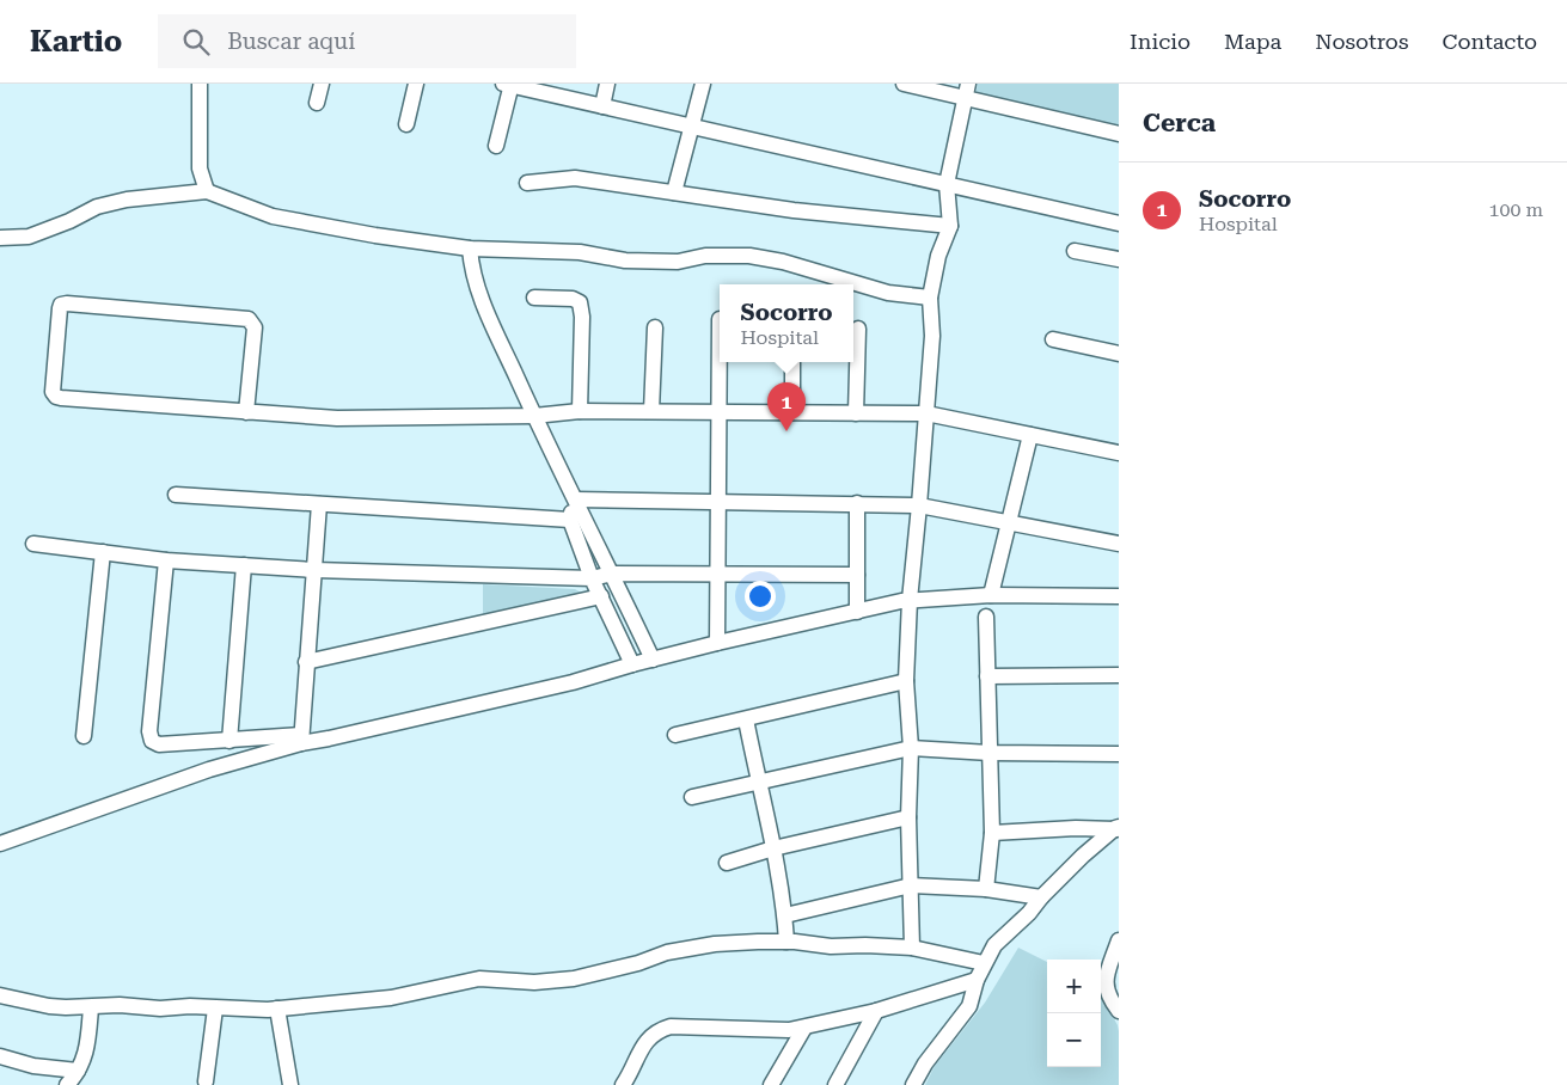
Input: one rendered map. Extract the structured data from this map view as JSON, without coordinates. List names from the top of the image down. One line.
{"page":{"header":"Kartio","search":"Buscar aquí","nav":["Inicio","Mapa","Nosotros","Contacto"],"heading":"Cerca","list":[{"mark":"1","name":"Socorro","note":"Hospital","value":"100 m"}],"popup":["Socorro","Hospital"],"pins":"1","map_buttons":["+","−"]}}
